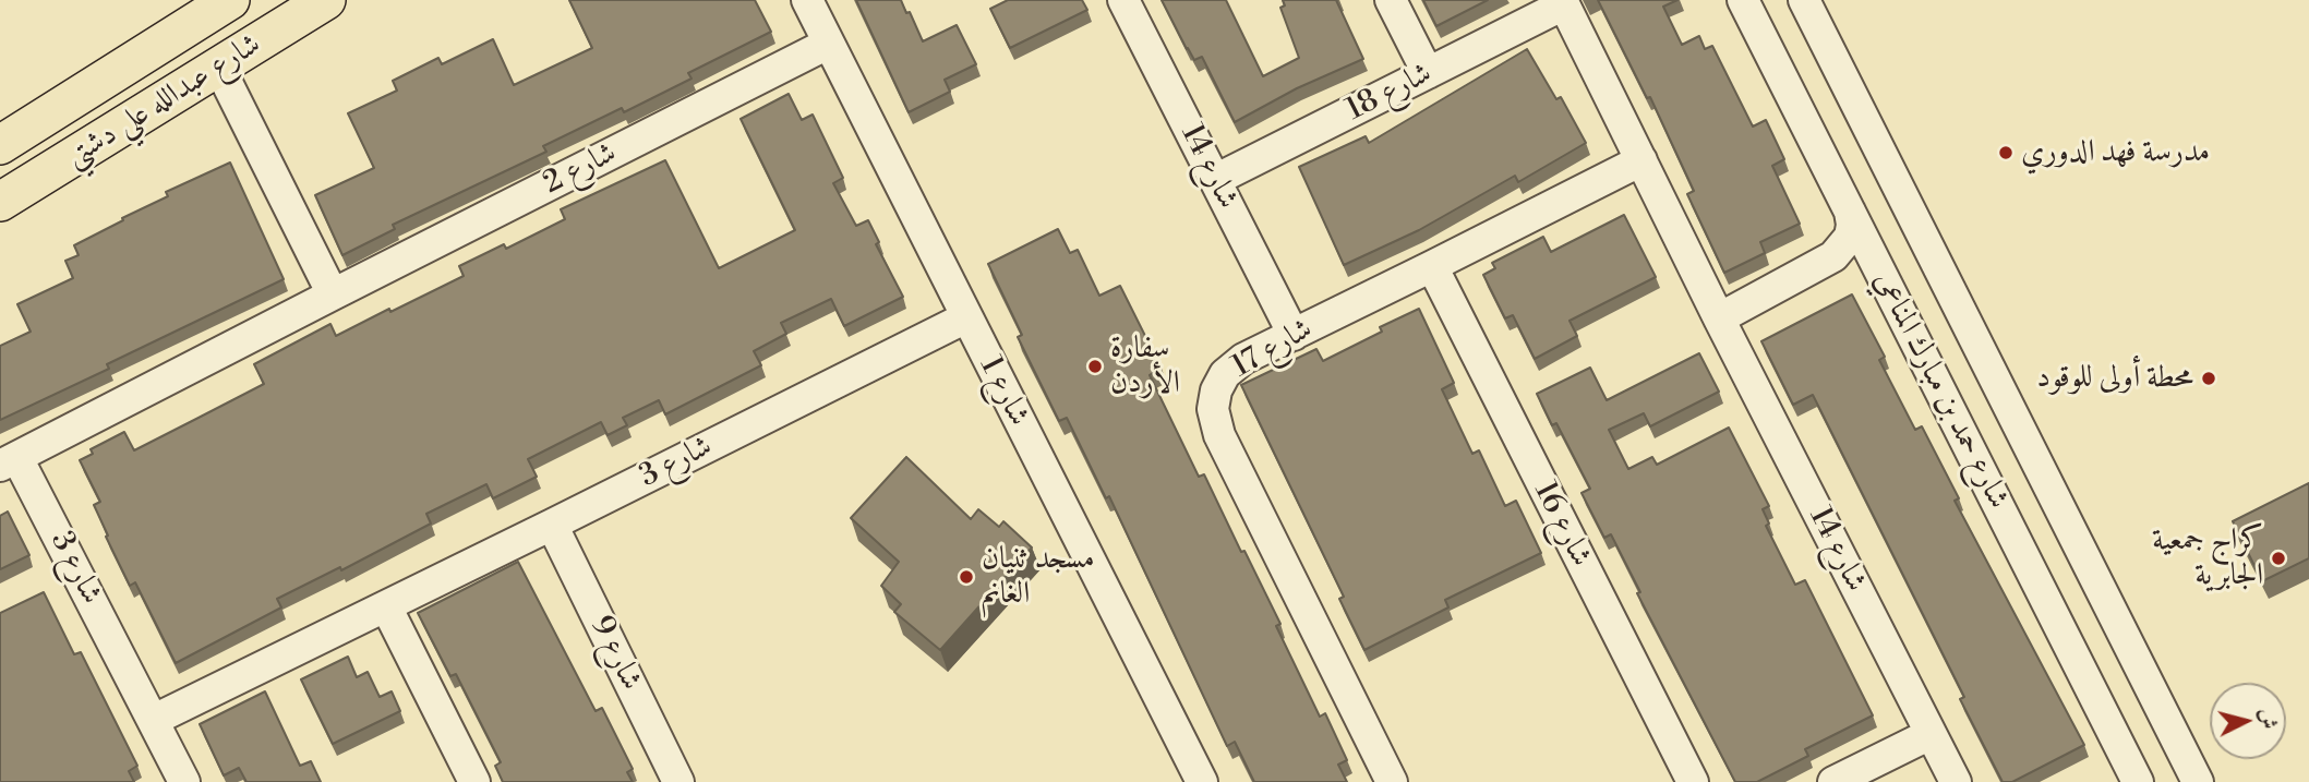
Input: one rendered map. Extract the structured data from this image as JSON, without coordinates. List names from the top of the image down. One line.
{"streets":{"main road":["شارع عبدالله علي دشتي"],"street":["شارع 18","شارع 14","شارع 2","شارع 17","شارع حمد بن مبارك المناعي","شارع 1","شارع 3","شارع 16","شارع 9"]},"crossings":[["شارع 18","شارع 14"],["شارع 14","شارع 17"],["شارع 2","شارع 1"],["شارع 2","شارع 3"],["شارع 17","شارع 16"],["شارع 1","شارع 3"],["شارع 3","شارع 9"]],"places":["مدرسة فهد الدوري","سفارة الأردن","محطة أولى للوقود","كراج جمعية الجابرية","مسجد ثنيان الغانم"],"north":"right"}
